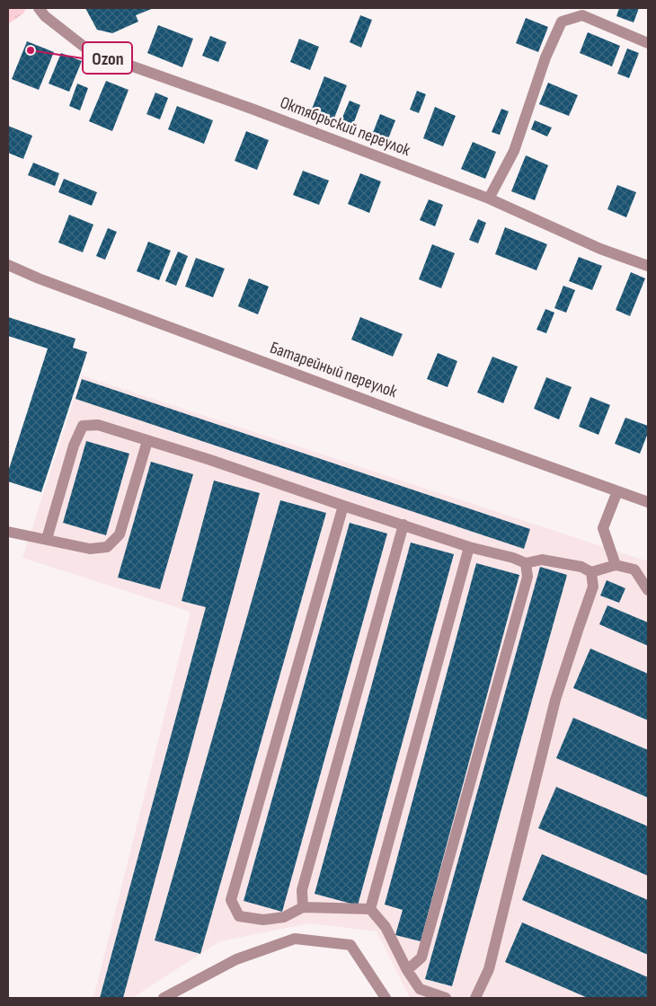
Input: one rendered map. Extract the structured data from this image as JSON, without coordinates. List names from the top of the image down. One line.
{"streets":{"street":["Октябрьский переулок","Батарейный переулок"]},"places":["Ozon"]}
